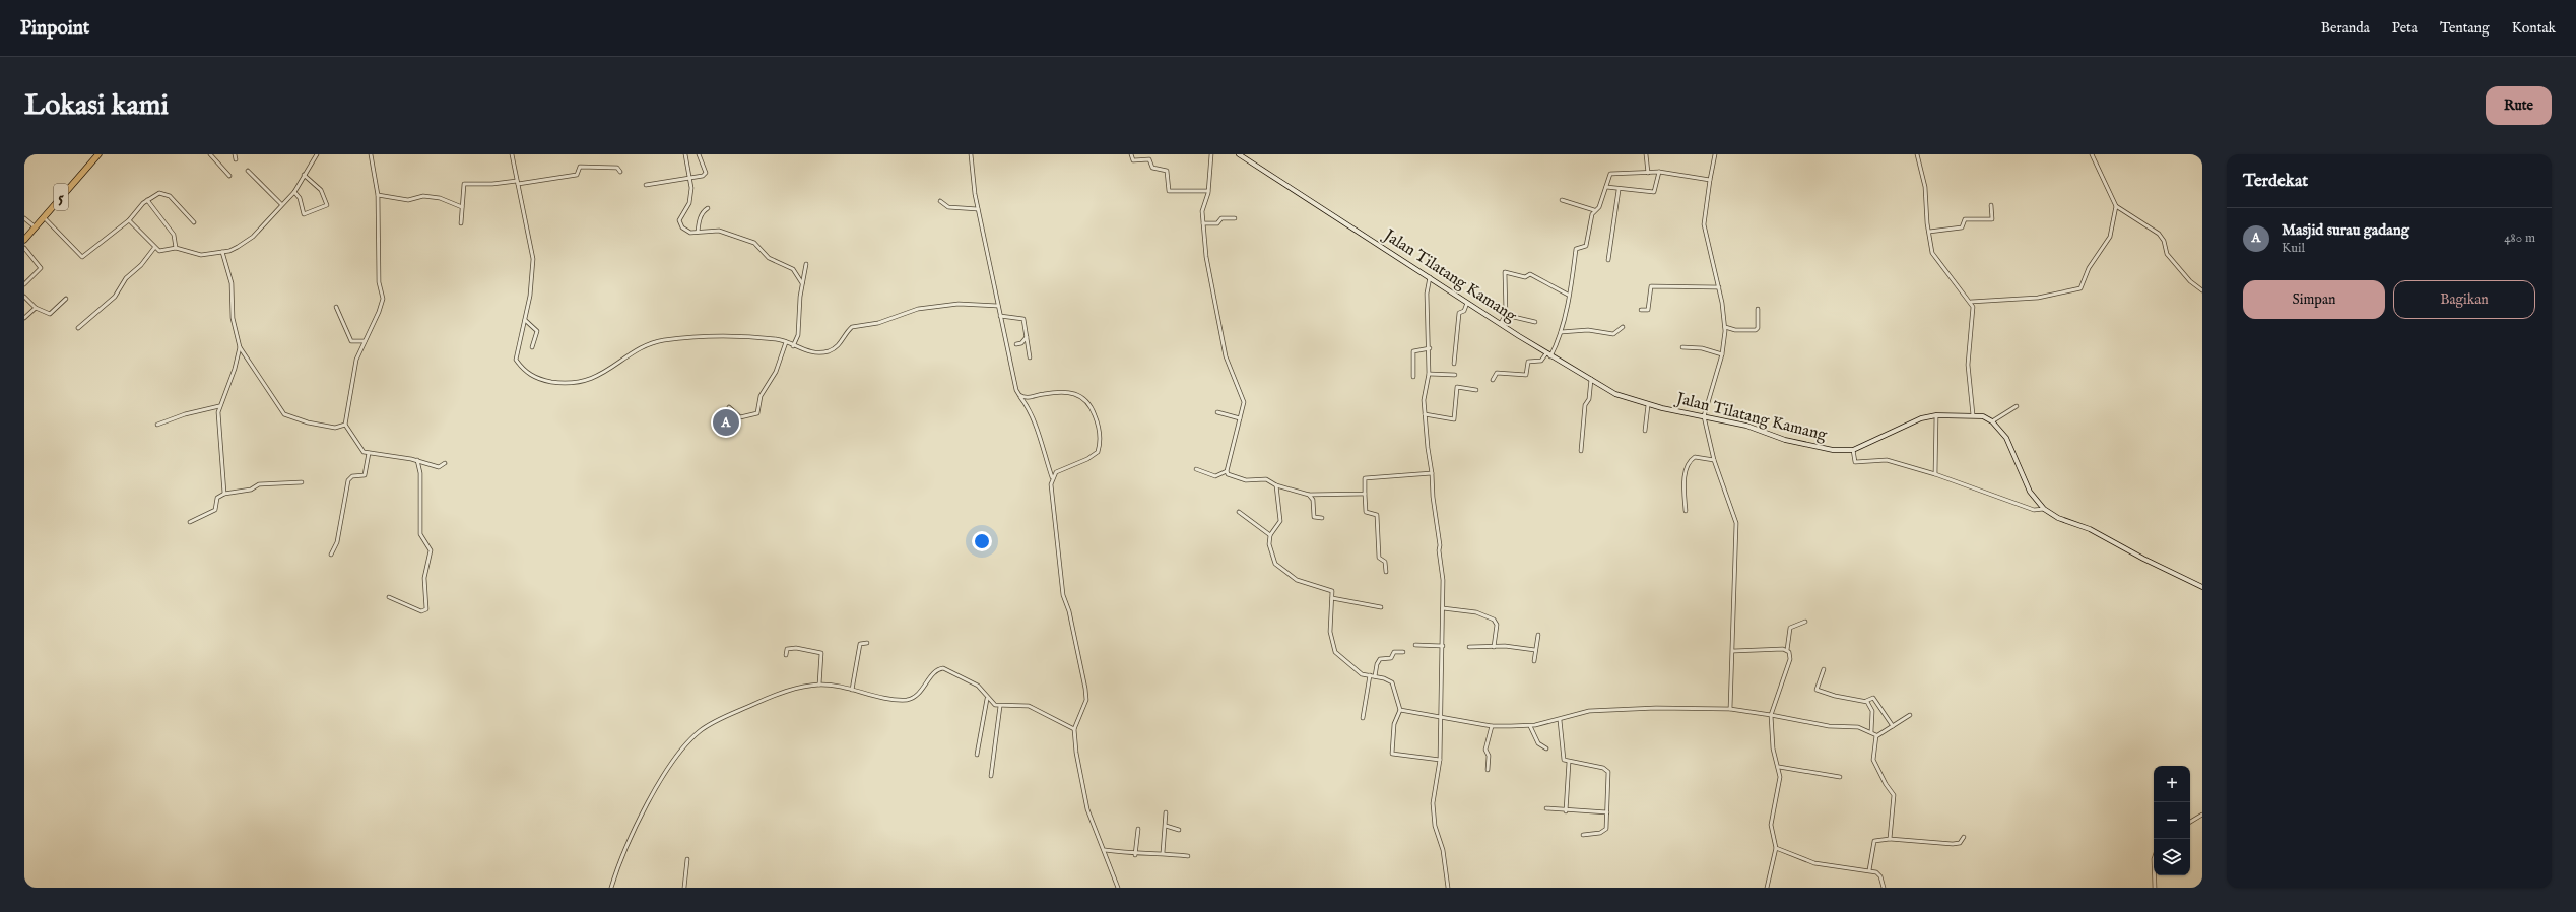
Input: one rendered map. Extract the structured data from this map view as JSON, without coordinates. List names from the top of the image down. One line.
{"streets":{"highway":["5"],"street":["Jalan Tilatang Kamang"]},"page":{"header":"Pinpoint","nav":["Beranda","Peta","Tentang","Kontak"],"buttons":["Rute",["Simpan","Bagikan"]],"title":"Lokasi kami","heading":"Terdekat","list":[{"mark":"A","name":"Masjid surau gadang","note":"Kuil","value":"480 m"}],"pins":"A","map_buttons":["+","−"]}}
